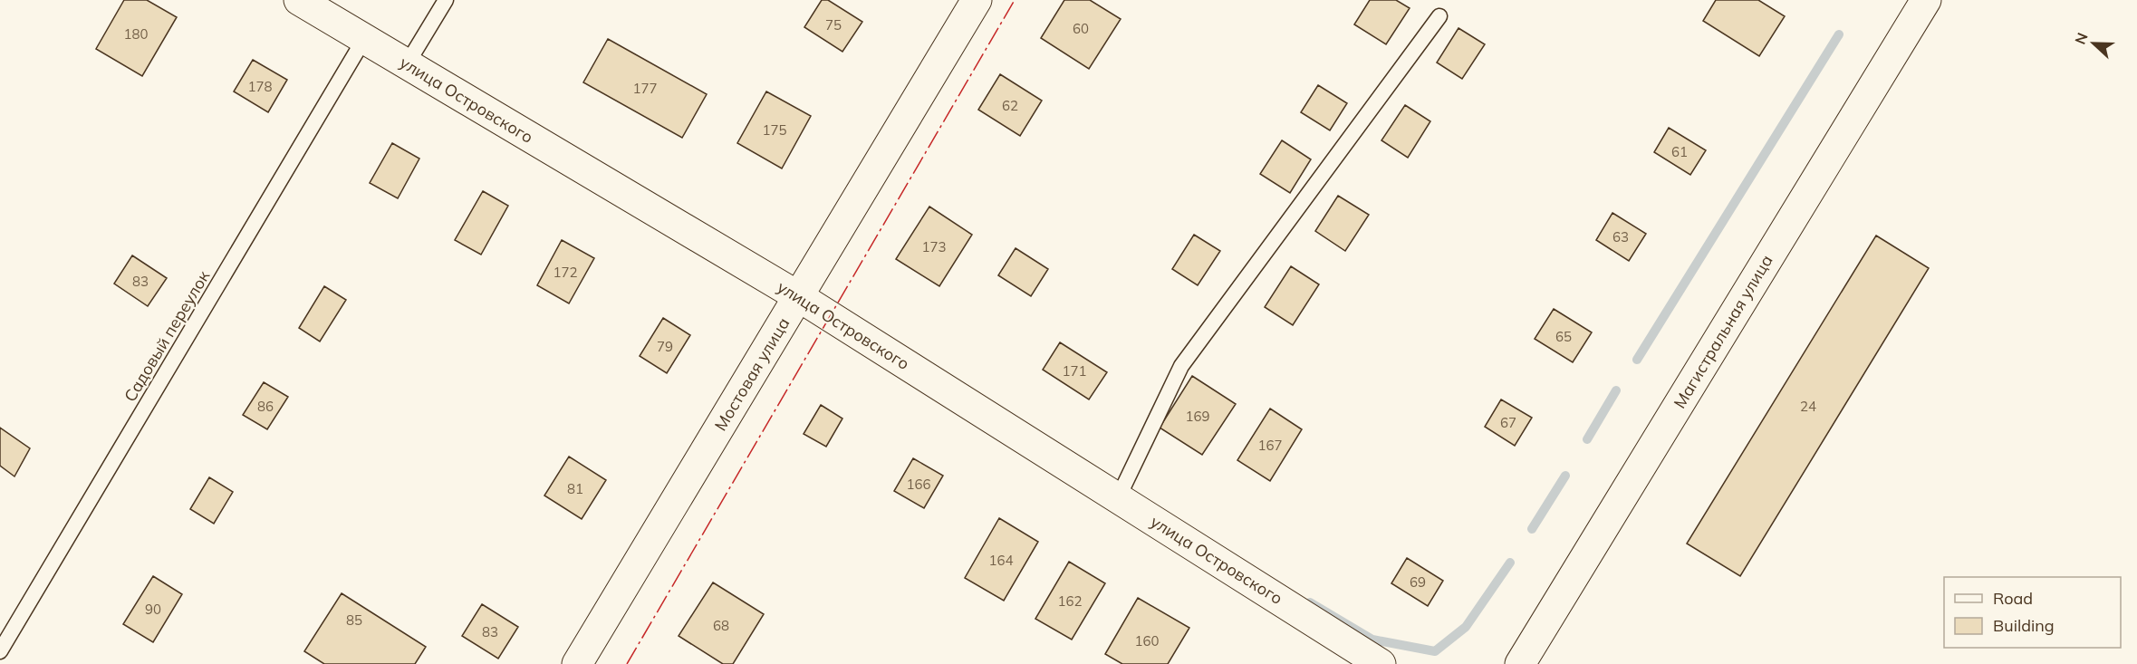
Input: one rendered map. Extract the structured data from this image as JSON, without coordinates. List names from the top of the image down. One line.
{"streets":{"street":["улица Островского","Магистральная улица","Мостовая улица"],"lane":["Садовый переулок"]},"crossings":[["улица Островского","Садовый переулок"],["улица Островского","Мостовая улица"]],"house_numbers":["75","60","180","178","177","62","175","61","63","173","172","83","65","79","171","86","24","169","67","167","166","81","164","69","162","90","85","68","83","160"],"legend":["Road","Building"],"north":"left"}
